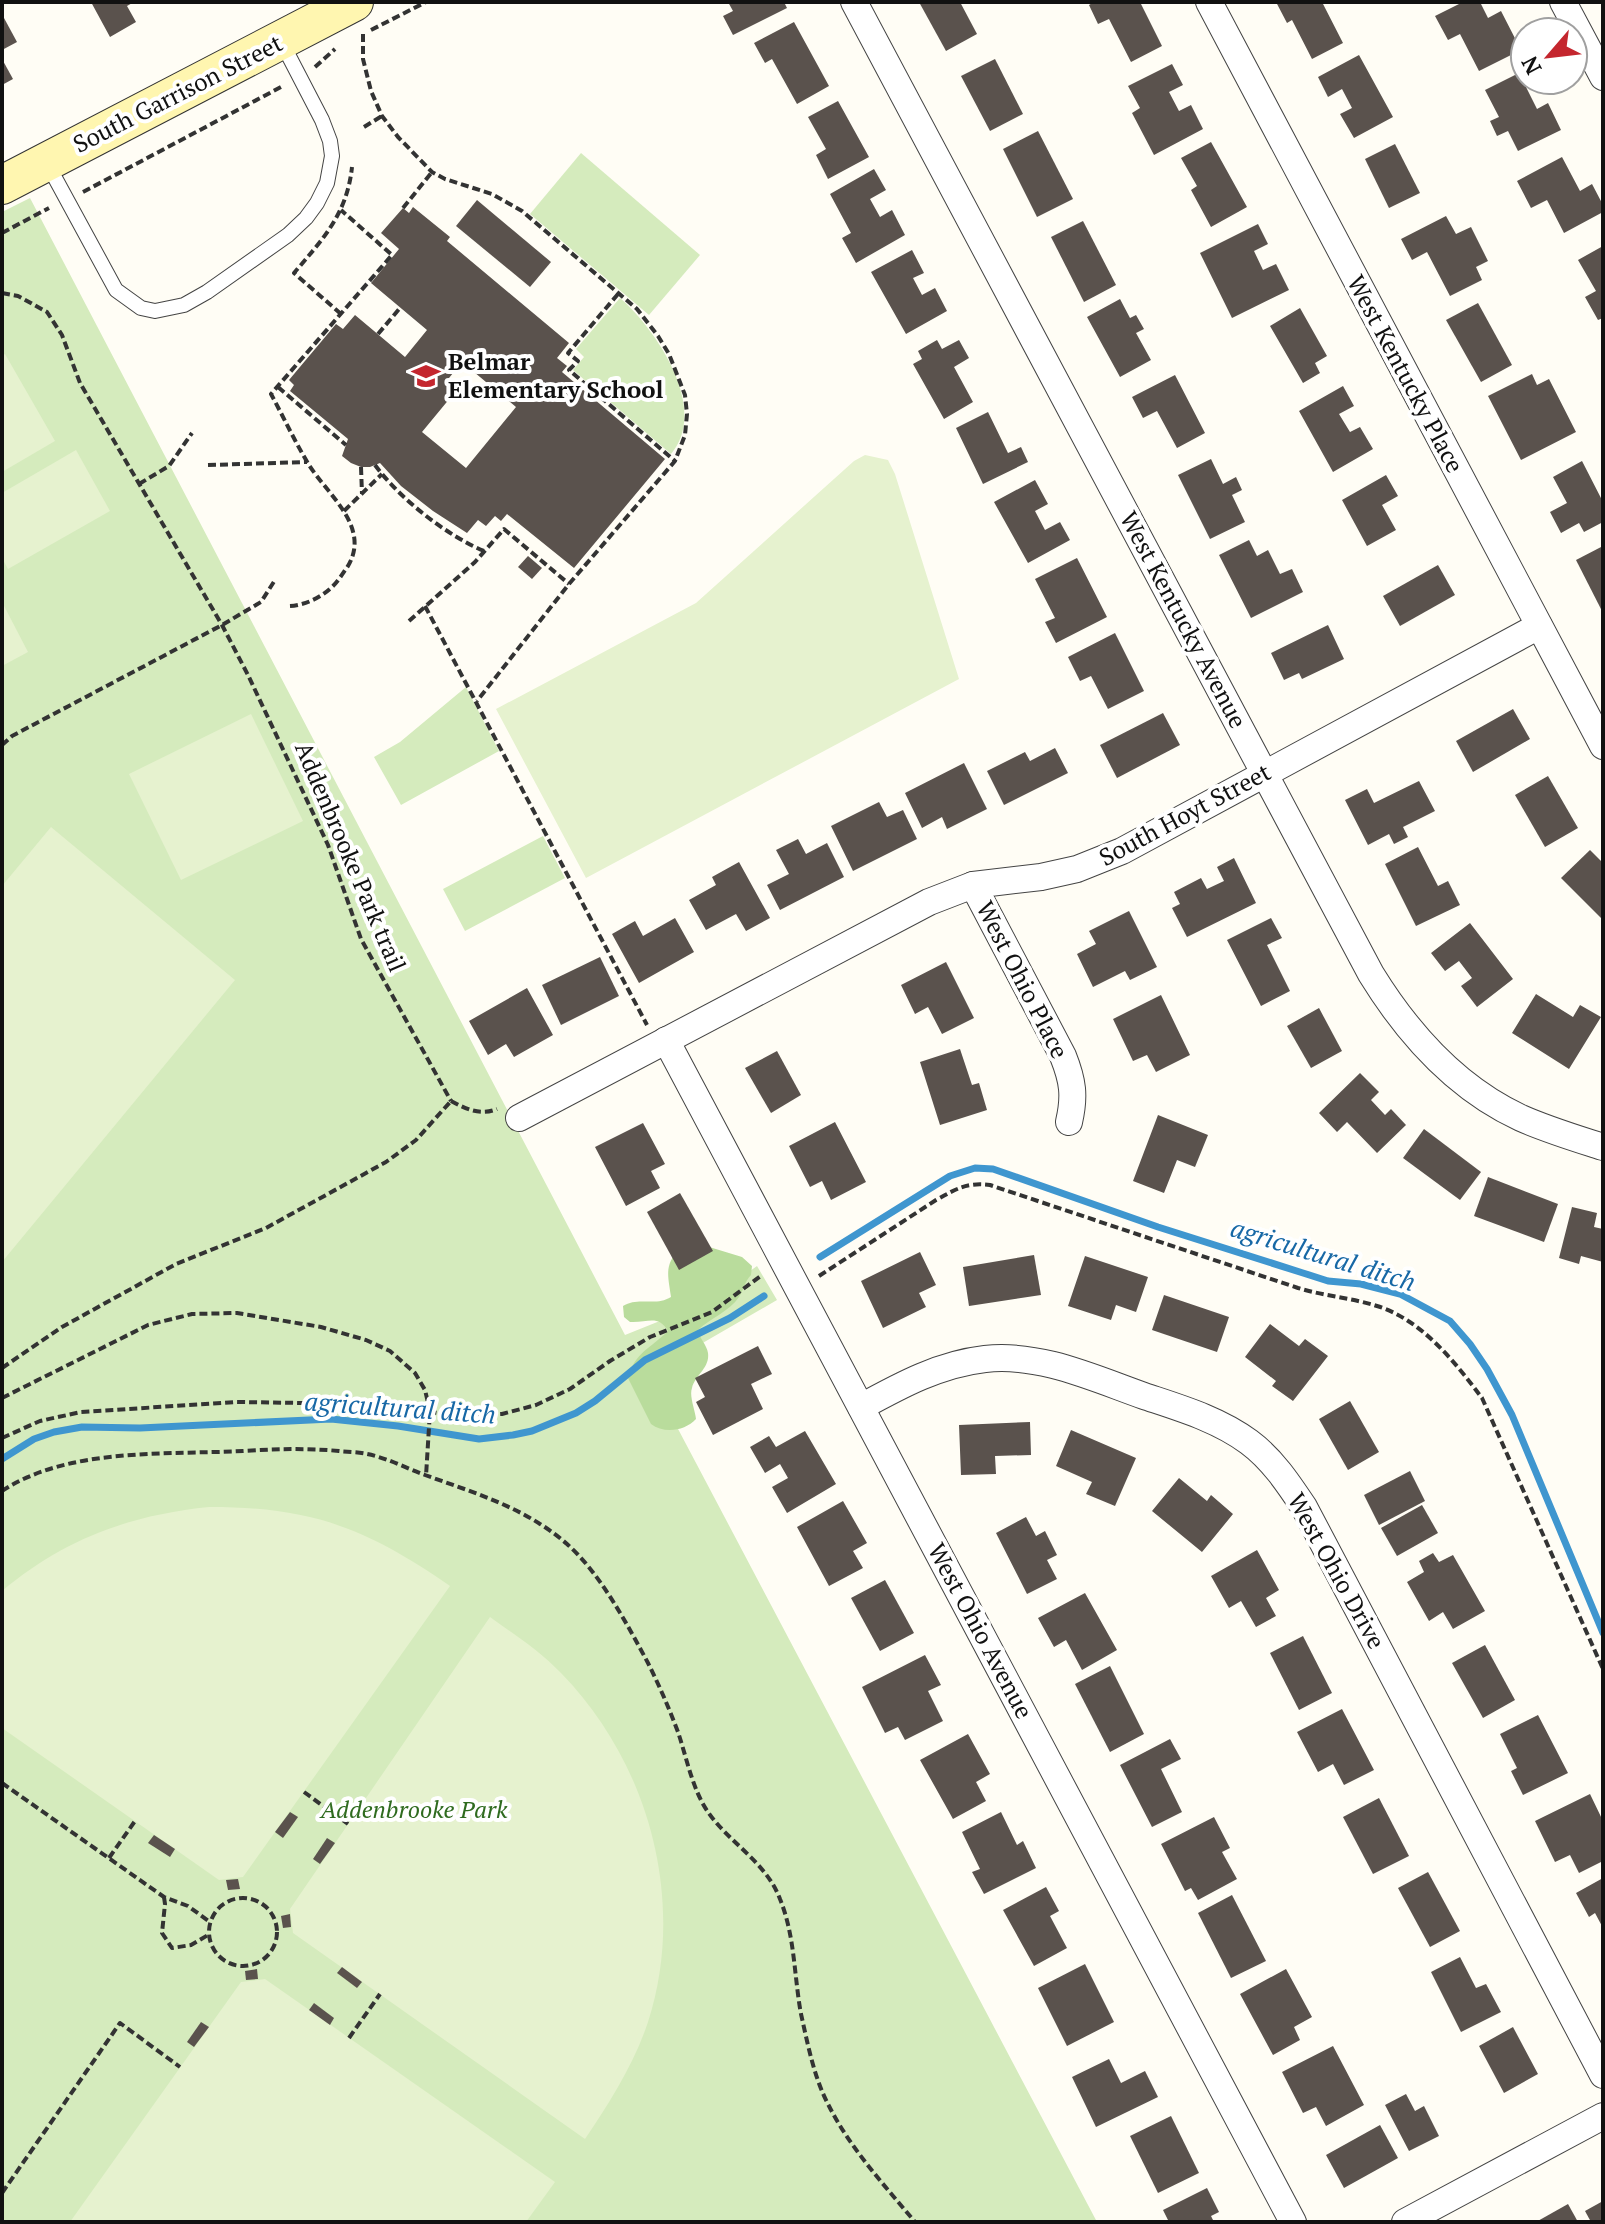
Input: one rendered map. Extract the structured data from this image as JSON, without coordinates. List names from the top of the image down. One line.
{"streets":{"main road":["South Garrison Street"],"street":["West Kentucky Place","West Kentucky Avenue","South Hoyt Street","West Ohio Place","West Ohio Drive","West Ohio Avenue"],"path":["Addenbrooke Park trail"]},"crossings":[["West Kentucky Place","South Hoyt Street"],["West Kentucky Avenue","South Hoyt Street"],["South Hoyt Street","West Ohio Place"],["South Hoyt Street","West Ohio Avenue"],["West Ohio Drive","West Ohio Avenue"]],"water":["agricultural ditch"],"parks":["Addenbrooke Park"],"places":{"school or university":["Belmar Elementary School"]},"north":"bottom left"}
